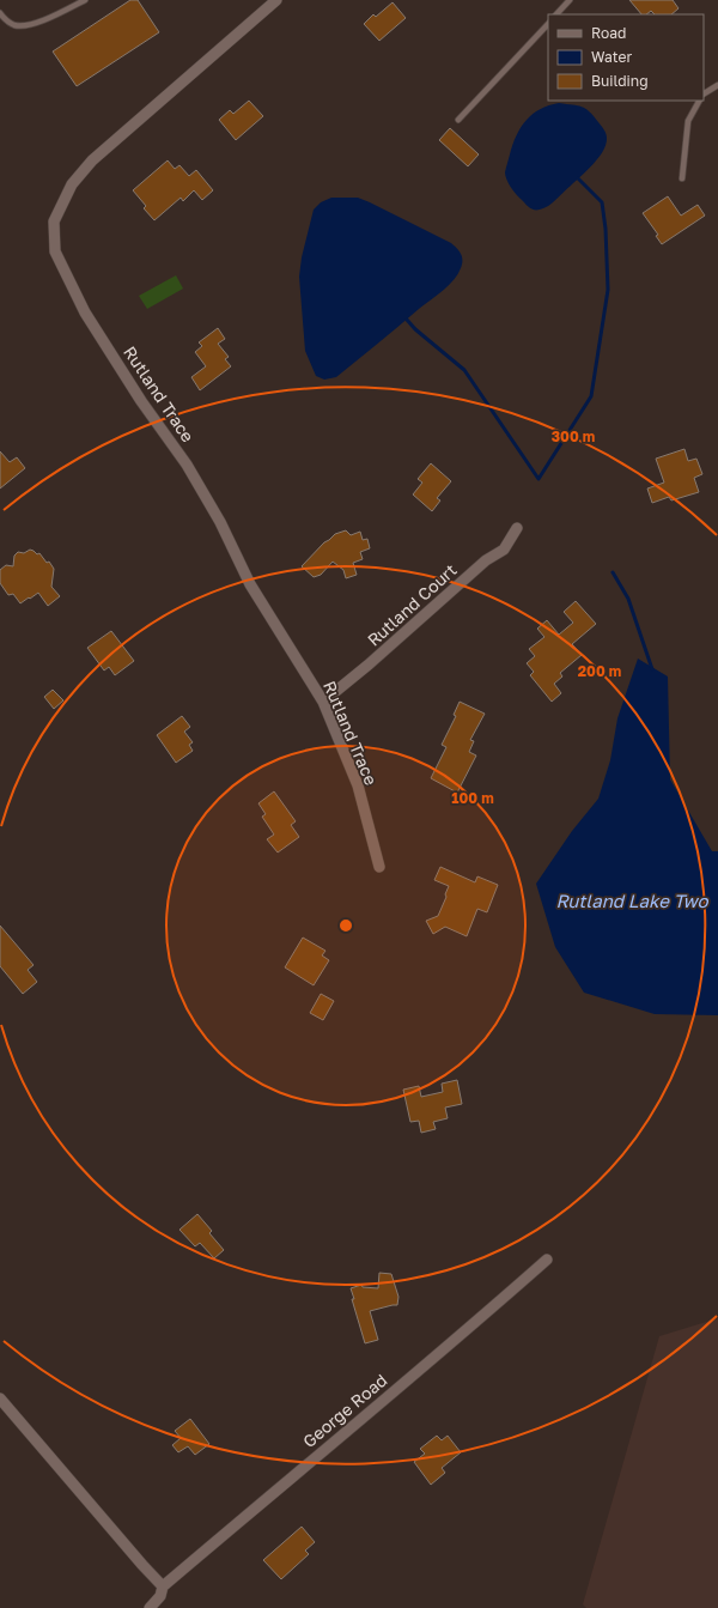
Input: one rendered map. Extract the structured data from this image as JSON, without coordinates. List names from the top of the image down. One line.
{"streets":{"street":["Rutland Trace","Rutland Court","George Road"]},"crossings":[["Rutland Trace","Rutland Court"]],"water":["Rutland Lake Two"],"legend":["Road","Water","Building"],"rings":["300 m","200 m","100 m"]}
